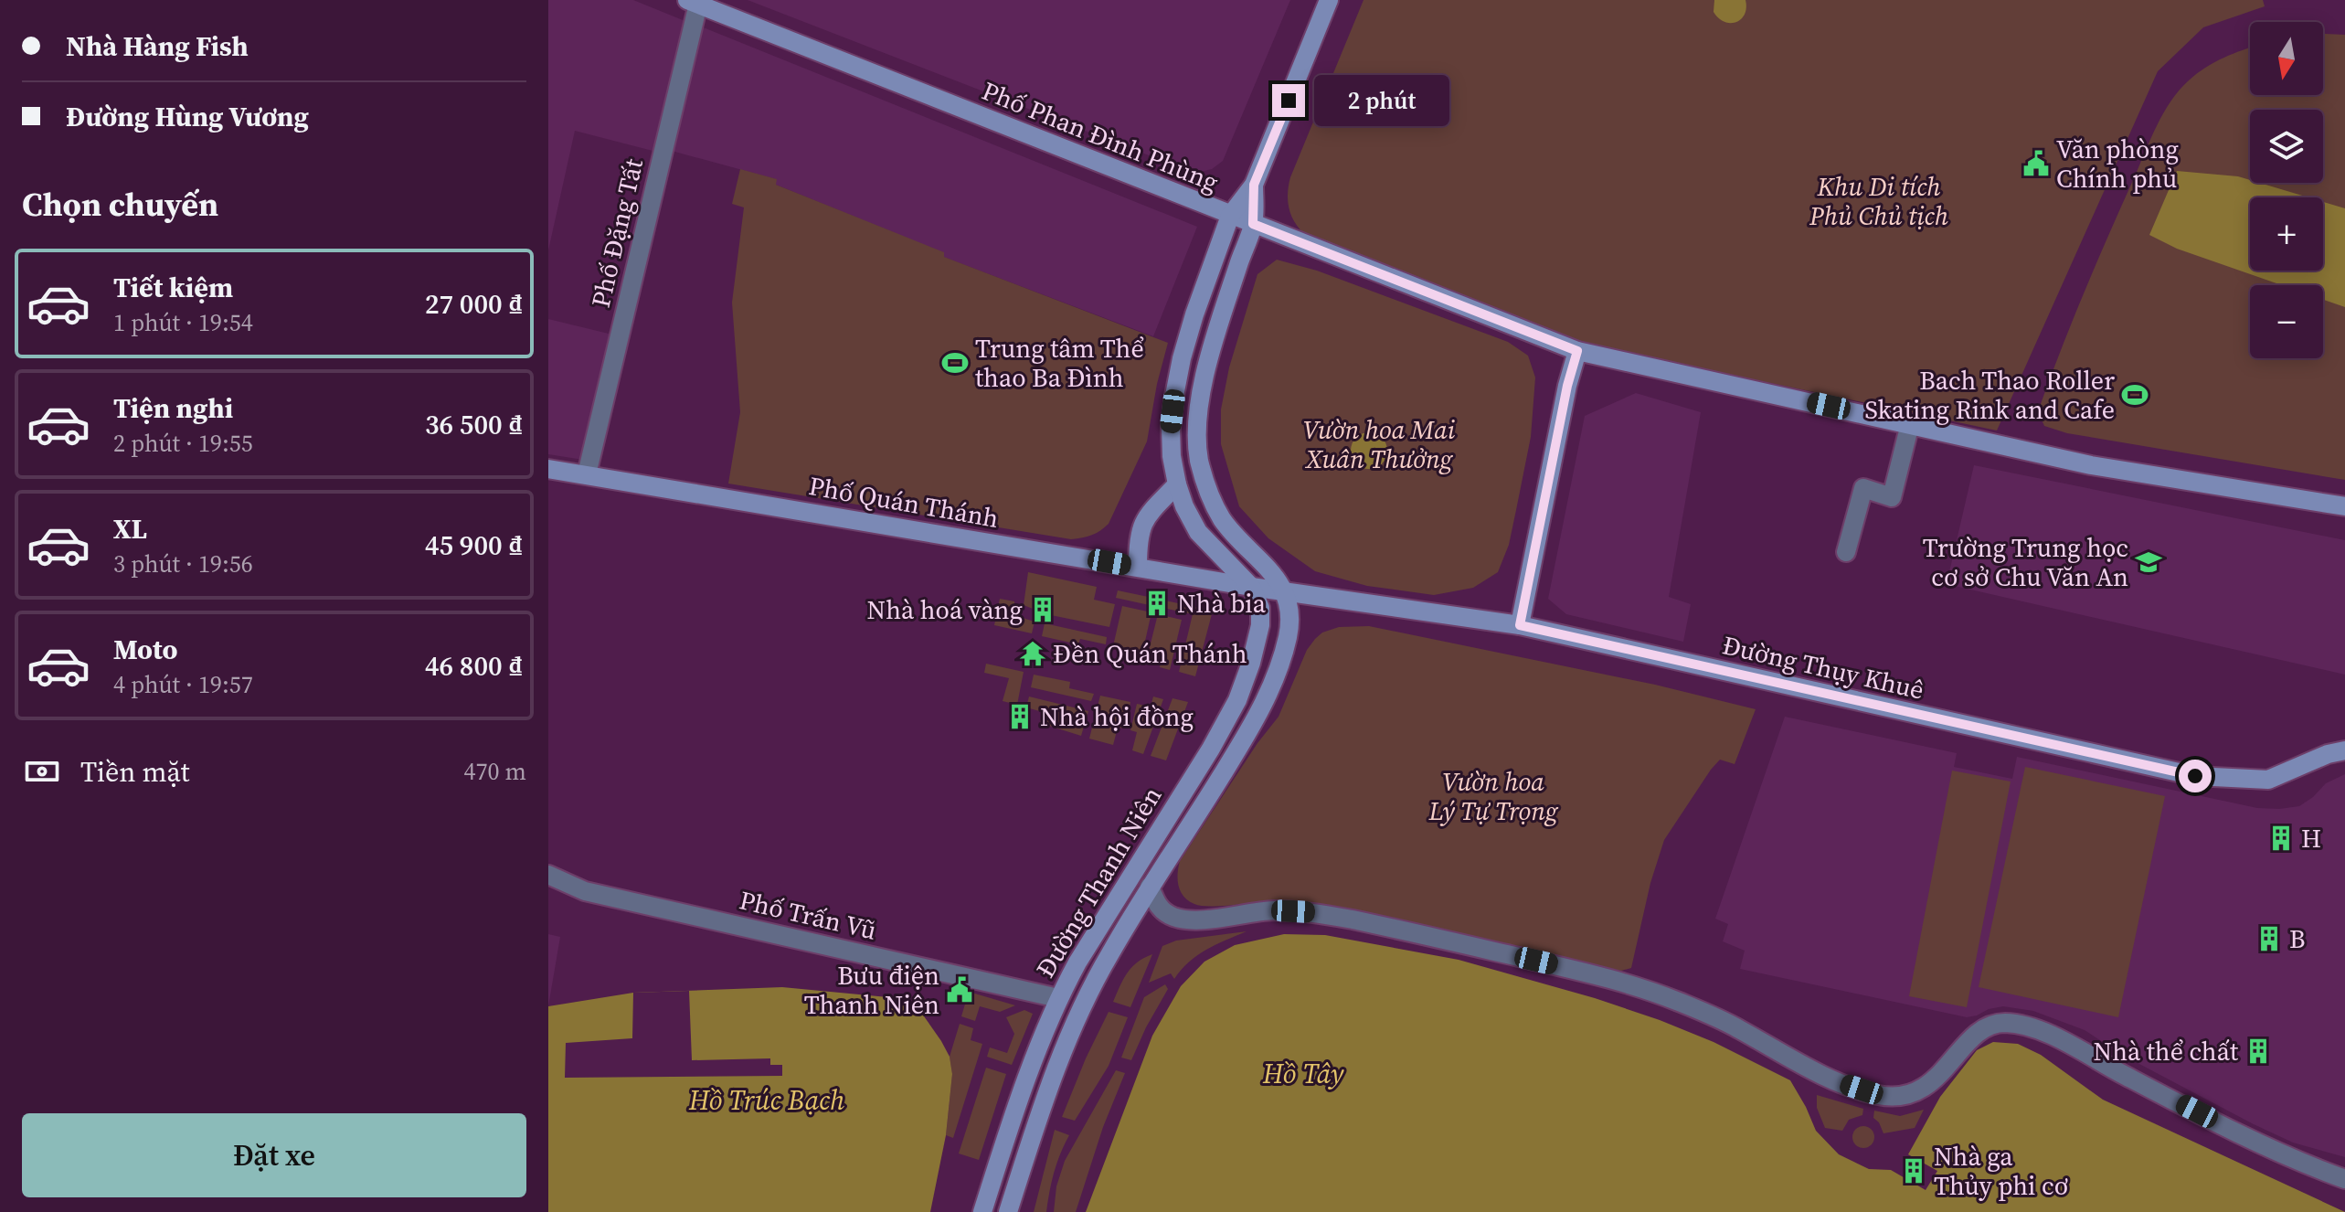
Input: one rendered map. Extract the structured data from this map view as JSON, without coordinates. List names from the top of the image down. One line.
{"streets":{"main road":["Phố Phan Đình Phùng","Phố Quán Thánh","Đường Thụy Khuê","Đường Thanh Niên"],"street":["Phố Đặng Tất","Phố Trấn Vũ"]},"crossings":[["Phố Phan Đình Phùng","Phố Đặng Tất"],["Phố Đặng Tất","Phố Quán Thánh"],["Phố Quán Thánh","Đường Thụy Khuê"],["Phố Quán Thánh","Đường Thanh Niên"],["Đường Thụy Khuê","Đường Thanh Niên"],["Đường Thanh Niên","Phố Trấn Vũ"]],"water":["Hồ Tây","Hồ Trúc Bạch"],"parks":["Khu Di tích Phủ Chủ tịch","Vườn hoa Mai Xuân Thưởng","Vườn hoa Lý Tự Trọng"],"places":{"public building":["Văn phòng Chính phủ","Bưu điện Thanh Niên"],"sports":["Trung tâm Thể thao Ba Đình","Bach Thao Roller Skating Rink and Cafe"],"school or university":["Trường Trung học cơ sở Chu Văn An"],"building":["Nhà bia","Nhà hoá vàng","Nhà hội đồng","H","B","Nhà thể chất","Nhà ga Thủy phi cơ"],"temple":["Đền Quán Thánh"]},"north":"bottom","page":{"banner":["Nhà Hàng Fish","Đường Hùng Vương"],"map_buttons":["+","−"],"bubble":"2 phút","heading":"Chọn chuyến","list":[{"name":"Tiết kiệm","note":"1 phút · 19:54","value":"27 000 ₫"},{"name":"Tiện nghi","note":"2 phút · 19:55","value":"36 500 ₫"},{"name":"XL","note":"3 phút · 19:56","value":"45 900 ₫"},{"name":"Moto","note":"4 phút · 19:57","value":"46 800 ₫"}],"pay":["Tiền mặt","470 m"],"buttons":"Đặt xe"}}
